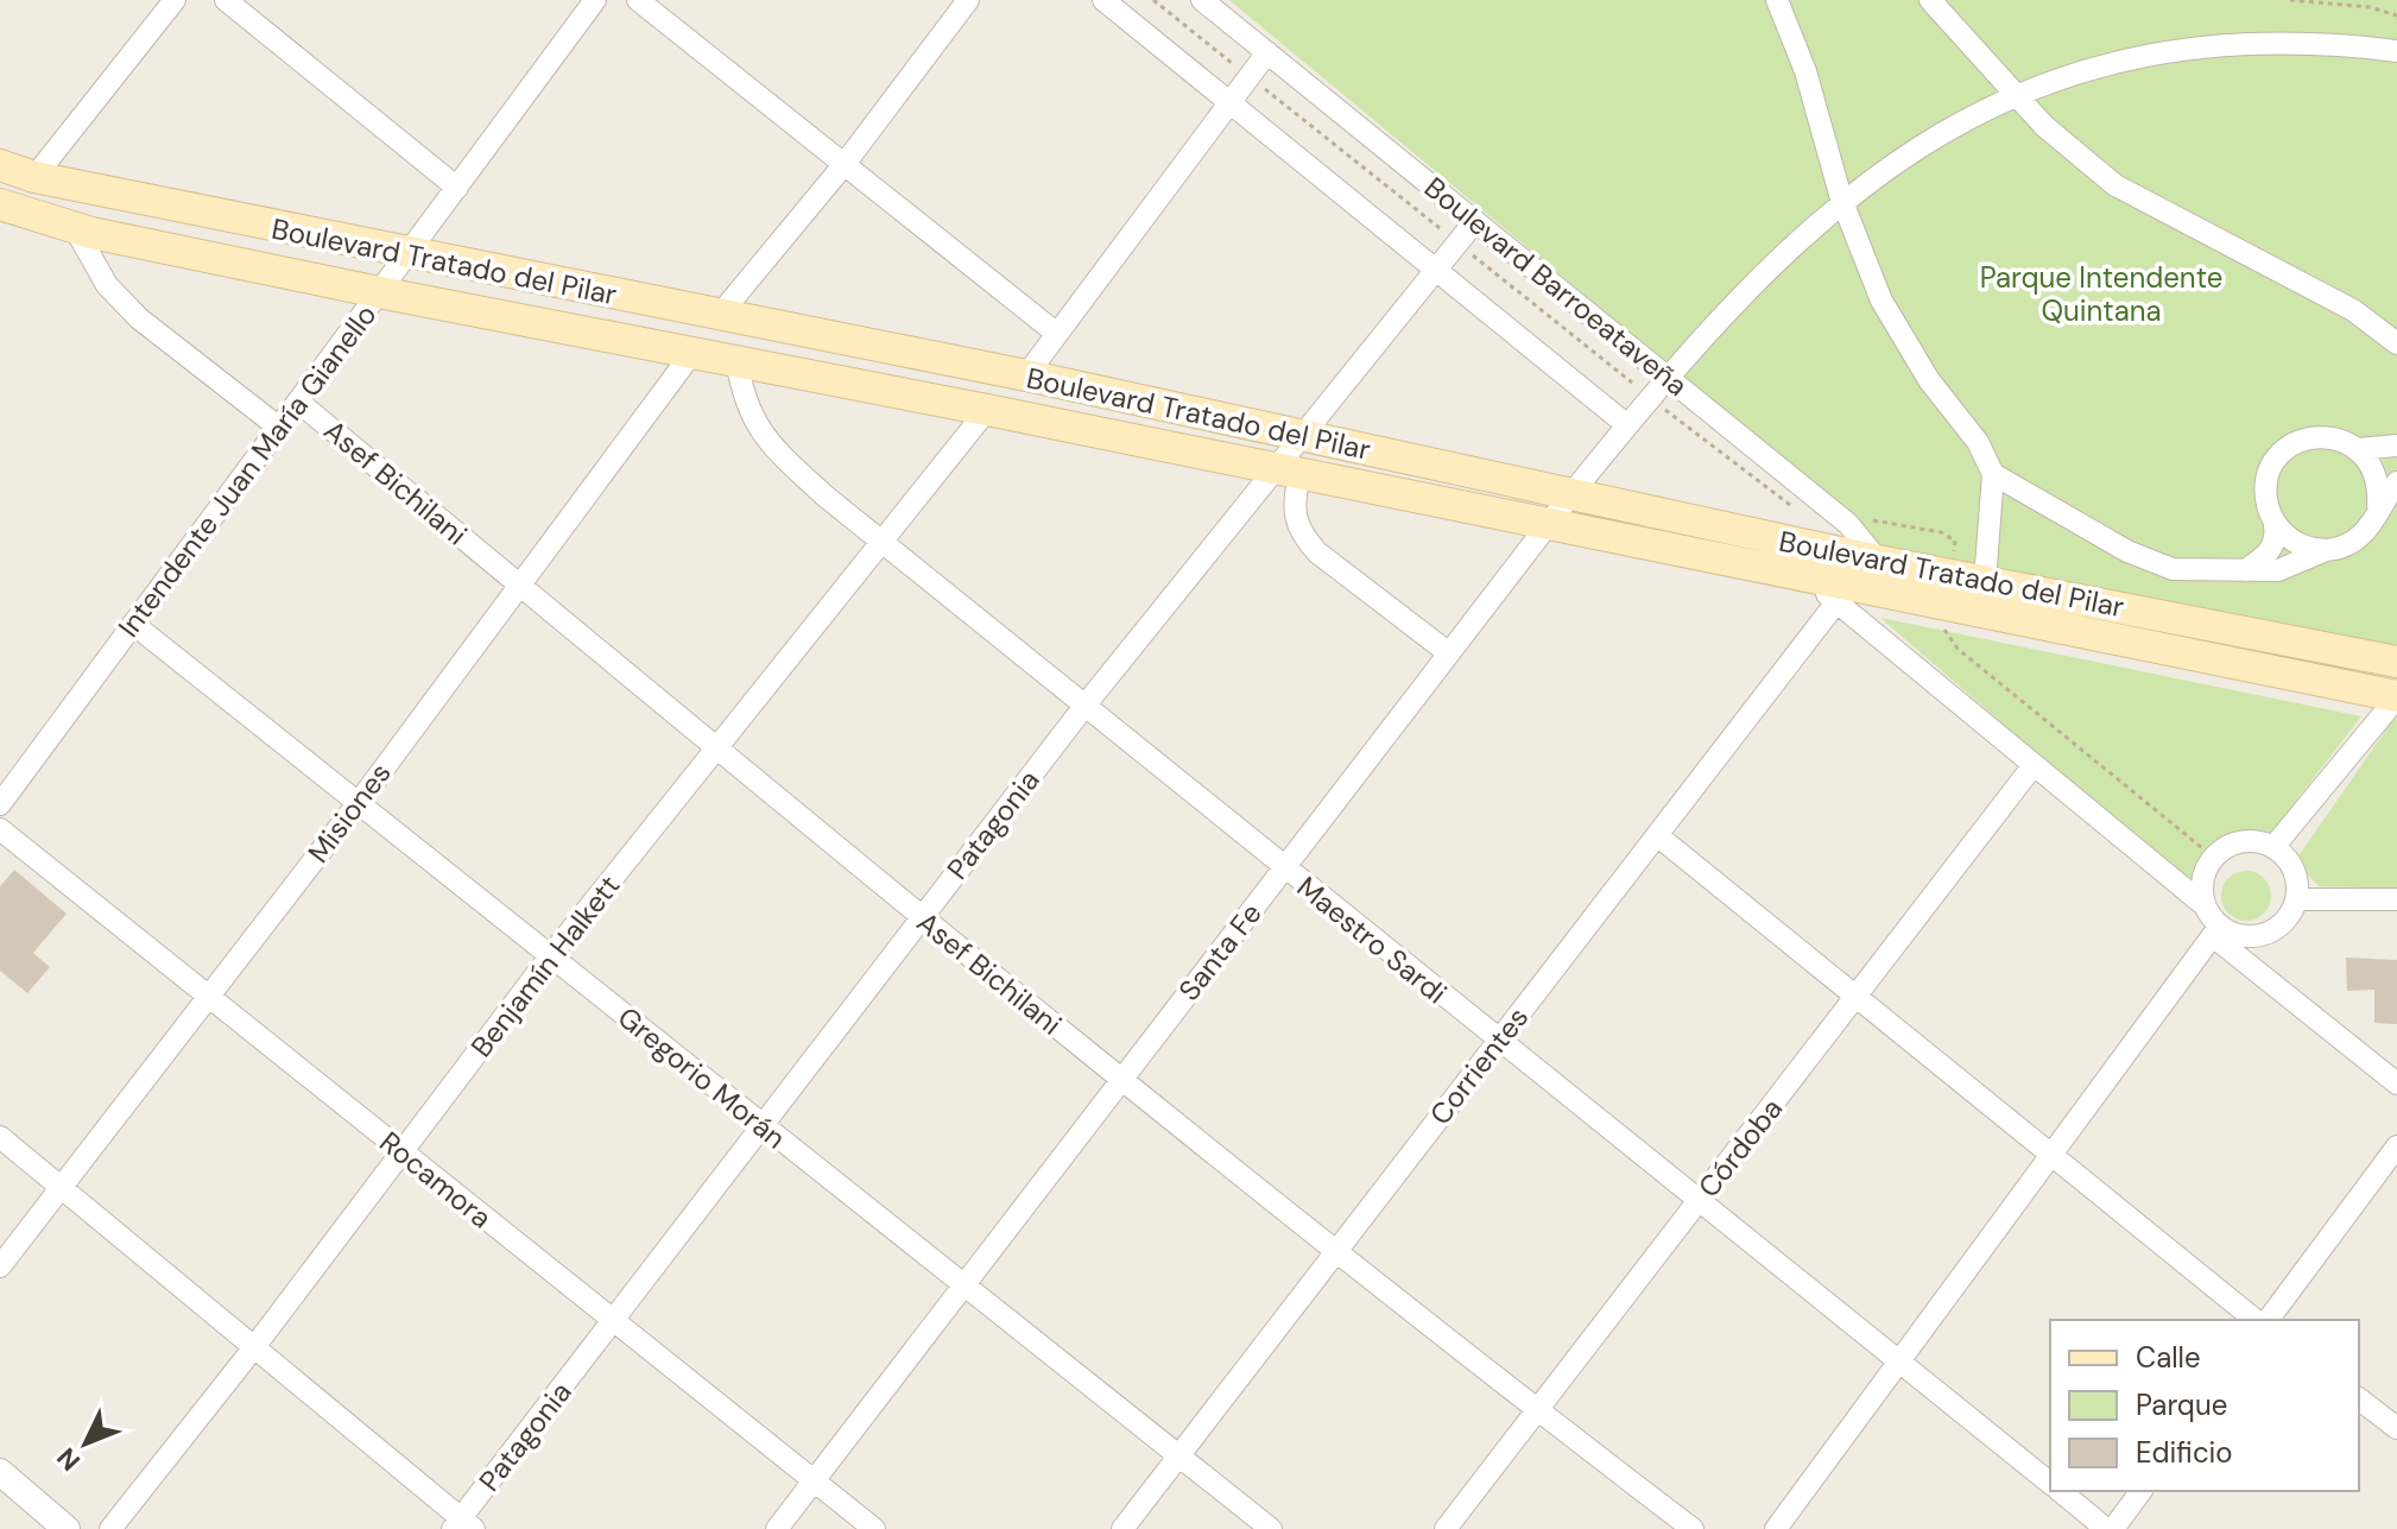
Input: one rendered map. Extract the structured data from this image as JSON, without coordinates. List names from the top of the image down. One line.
{"streets":{"main road":["Boulevard Tratado del Pilar"],"street":["Boulevard Barroeataveña","Intendente Juan María Gianello","Asef Bichilani","Misiones","Patagonia","Maestro Sardi","Santa Fe","Benjamín Halkett","Corrientes","Gregorio Morán","Córdoba","Rocamora"]},"crossings":[["Boulevard Tratado del Pilar","Boulevard Barroeataveña"],["Boulevard Tratado del Pilar","Intendente Juan María Gianello"],["Boulevard Tratado del Pilar","Asef Bichilani"],["Boulevard Tratado del Pilar","Misiones"],["Boulevard Tratado del Pilar","Patagonia"],["Boulevard Tratado del Pilar","Maestro Sardi"],["Boulevard Tratado del Pilar","Santa Fe"],["Boulevard Tratado del Pilar","Benjamín Halkett"],["Boulevard Barroeataveña","Patagonia"],["Boulevard Barroeataveña","Santa Fe"],["Intendente Juan María Gianello","Asef Bichilani"],["Intendente Juan María Gianello","Gregorio Morán"],["Asef Bichilani","Misiones"],["Asef Bichilani","Patagonia"],["Asef Bichilani","Santa Fe"],["Asef Bichilani","Benjamín Halkett"],["Asef Bichilani","Corrientes"],["Asef Bichilani","Córdoba"],["Misiones","Gregorio Morán"],["Misiones","Rocamora"],["Patagonia","Maestro Sardi"],["Patagonia","Gregorio Morán"],["Patagonia","Rocamora"],["Maestro Sardi","Santa Fe"],["Maestro Sardi","Benjamín Halkett"],["Maestro Sardi","Corrientes"],["Maestro Sardi","Córdoba"],["Santa Fe","Gregorio Morán"],["Santa Fe","Rocamora"],["Benjamín Halkett","Gregorio Morán"],["Benjamín Halkett","Rocamora"],["Corrientes","Gregorio Morán"]],"parks":["Parque Intendente Quintana"],"legend":["Calle","Parque","Edificio"],"north":"bottom left"}
